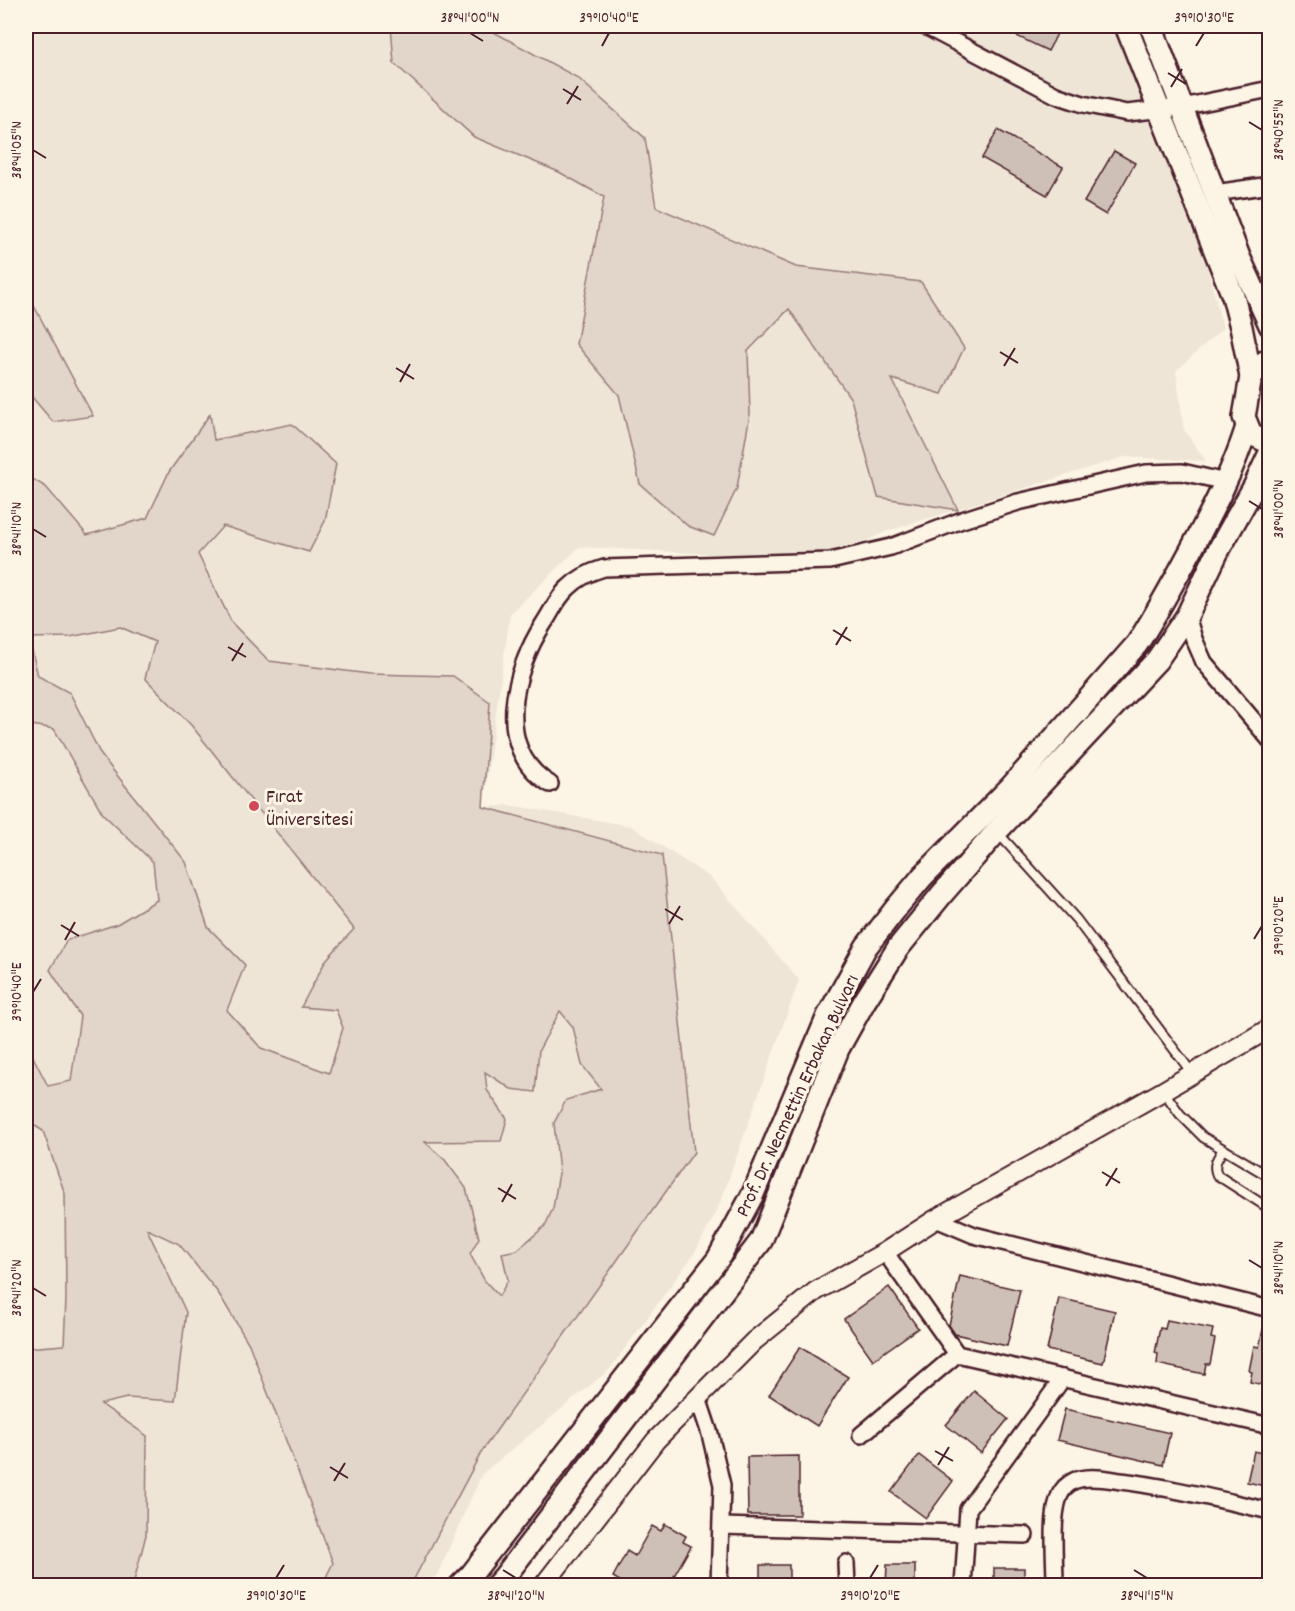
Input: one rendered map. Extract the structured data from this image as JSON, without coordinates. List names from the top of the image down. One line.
{"streets":{"main road":["Prof. Dr. Necmettin Erbakan Bulvarı"]},"places":["Fırat Üniversitesi"],"coordinates":["38°41'00\"N","39°10'40\"E","39°10'30\"E","38°40'55\"N","38°41'05\"N","38°41'10\"N","39°10'20\"E","38°41'20\"N","38°41'15\"N"]}
